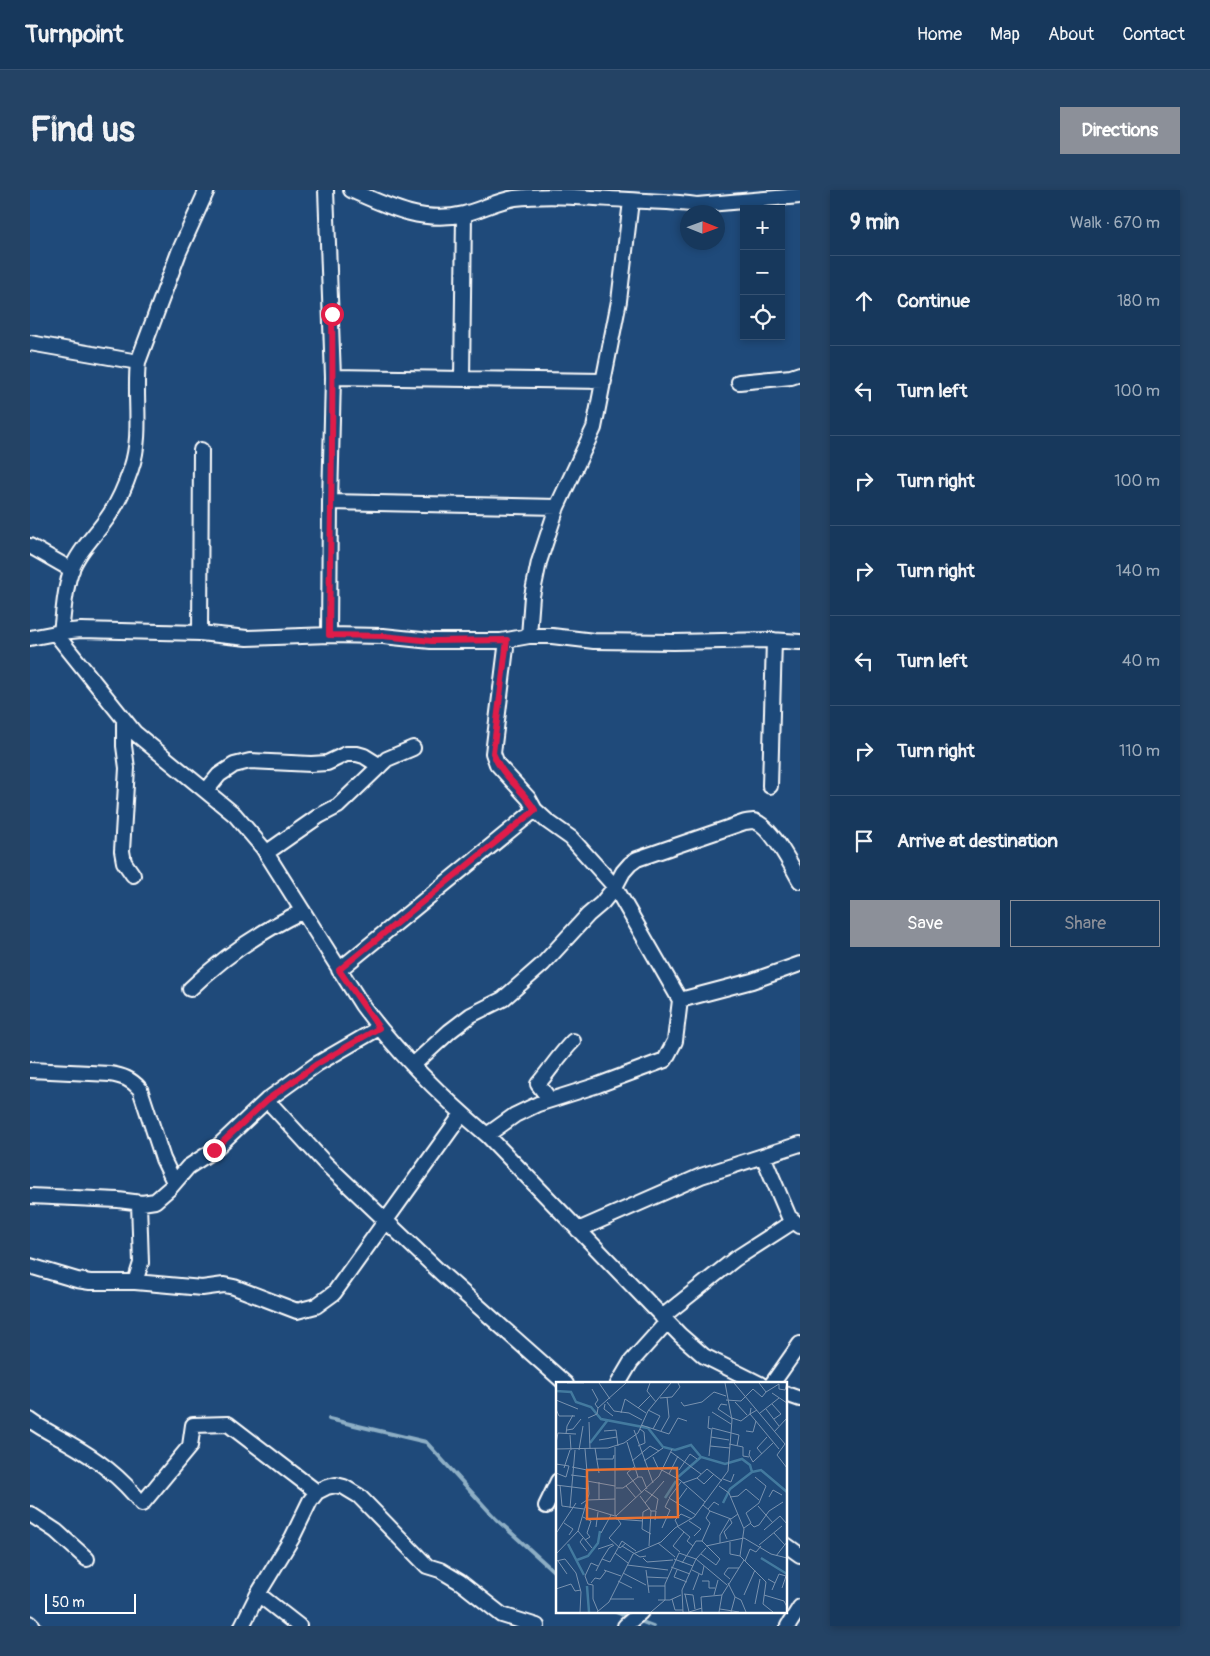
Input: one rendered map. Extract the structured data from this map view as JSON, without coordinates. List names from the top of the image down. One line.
{"scale_bar":"50 m","north":"right","page":{"header":"Turnpoint","nav":["Home","Map","About","Contact"],"buttons":["Directions",["Save","Share"]],"title":"Find us","heading":["9 min","Walk · 670 m"],"map_buttons":["+","−"],"list":[["Continue","180 m"],["Turn left","100 m"],["Turn right","100 m"],["Turn right","140 m"],["Turn left","40 m"],["Turn right","110 m"],"Arrive at destination"],"scale":"50 m"}}
